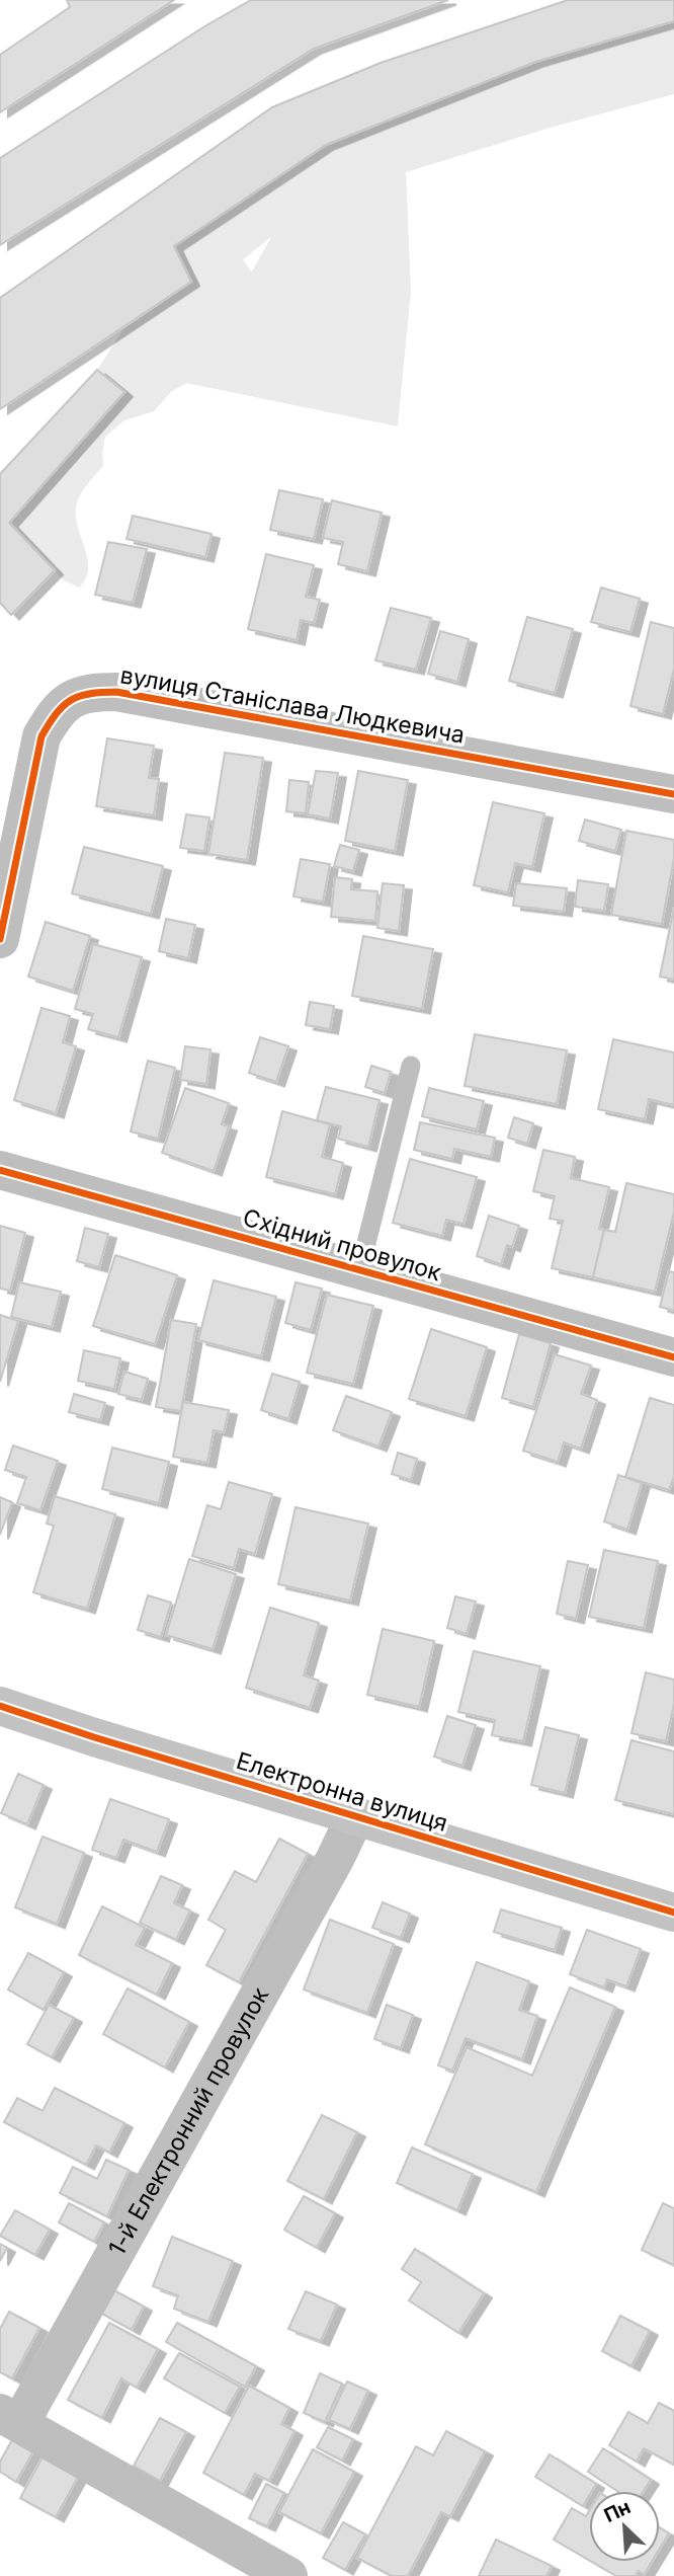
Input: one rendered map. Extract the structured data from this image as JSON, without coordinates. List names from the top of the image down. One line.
{"streets":{"street":["вулиця Станіслава Людкевича","Східний провулок","Електронна вулиця","1-й Електронний провулок"]},"crossings":[["Електронна вулиця","1-й Електронний провулок"]],"north":"top left"}
